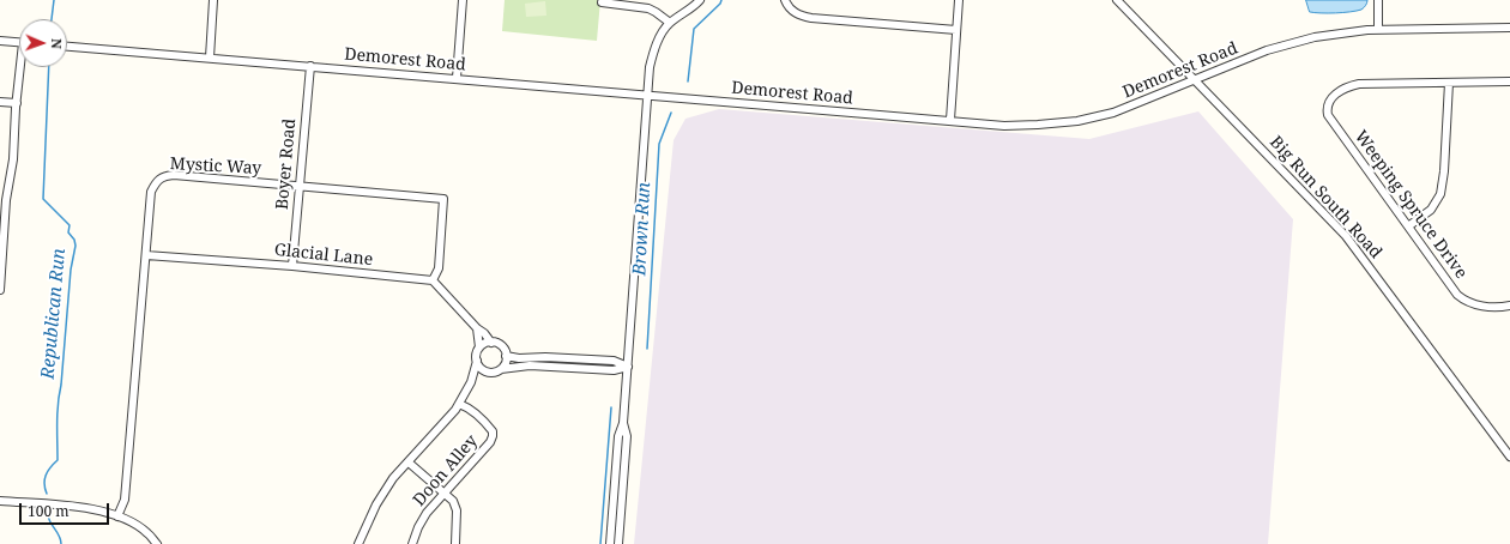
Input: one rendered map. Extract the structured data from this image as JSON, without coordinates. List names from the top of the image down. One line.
{"streets":{"street":["Demorest Road","Boyer Road","Mystic Way","Big Run South Road","Weeping Spruce Drive","Glacial Lane","Doon Alley"]},"crossings":[["Demorest Road","Boyer Road"],["Demorest Road","Big Run South Road"],["Boyer Road","Mystic Way"],["Boyer Road","Glacial Lane"],["Mystic Way","Glacial Lane"]],"water":["Brown Run","Republican Run"],"scale_bar":"100 m","north":"right"}
